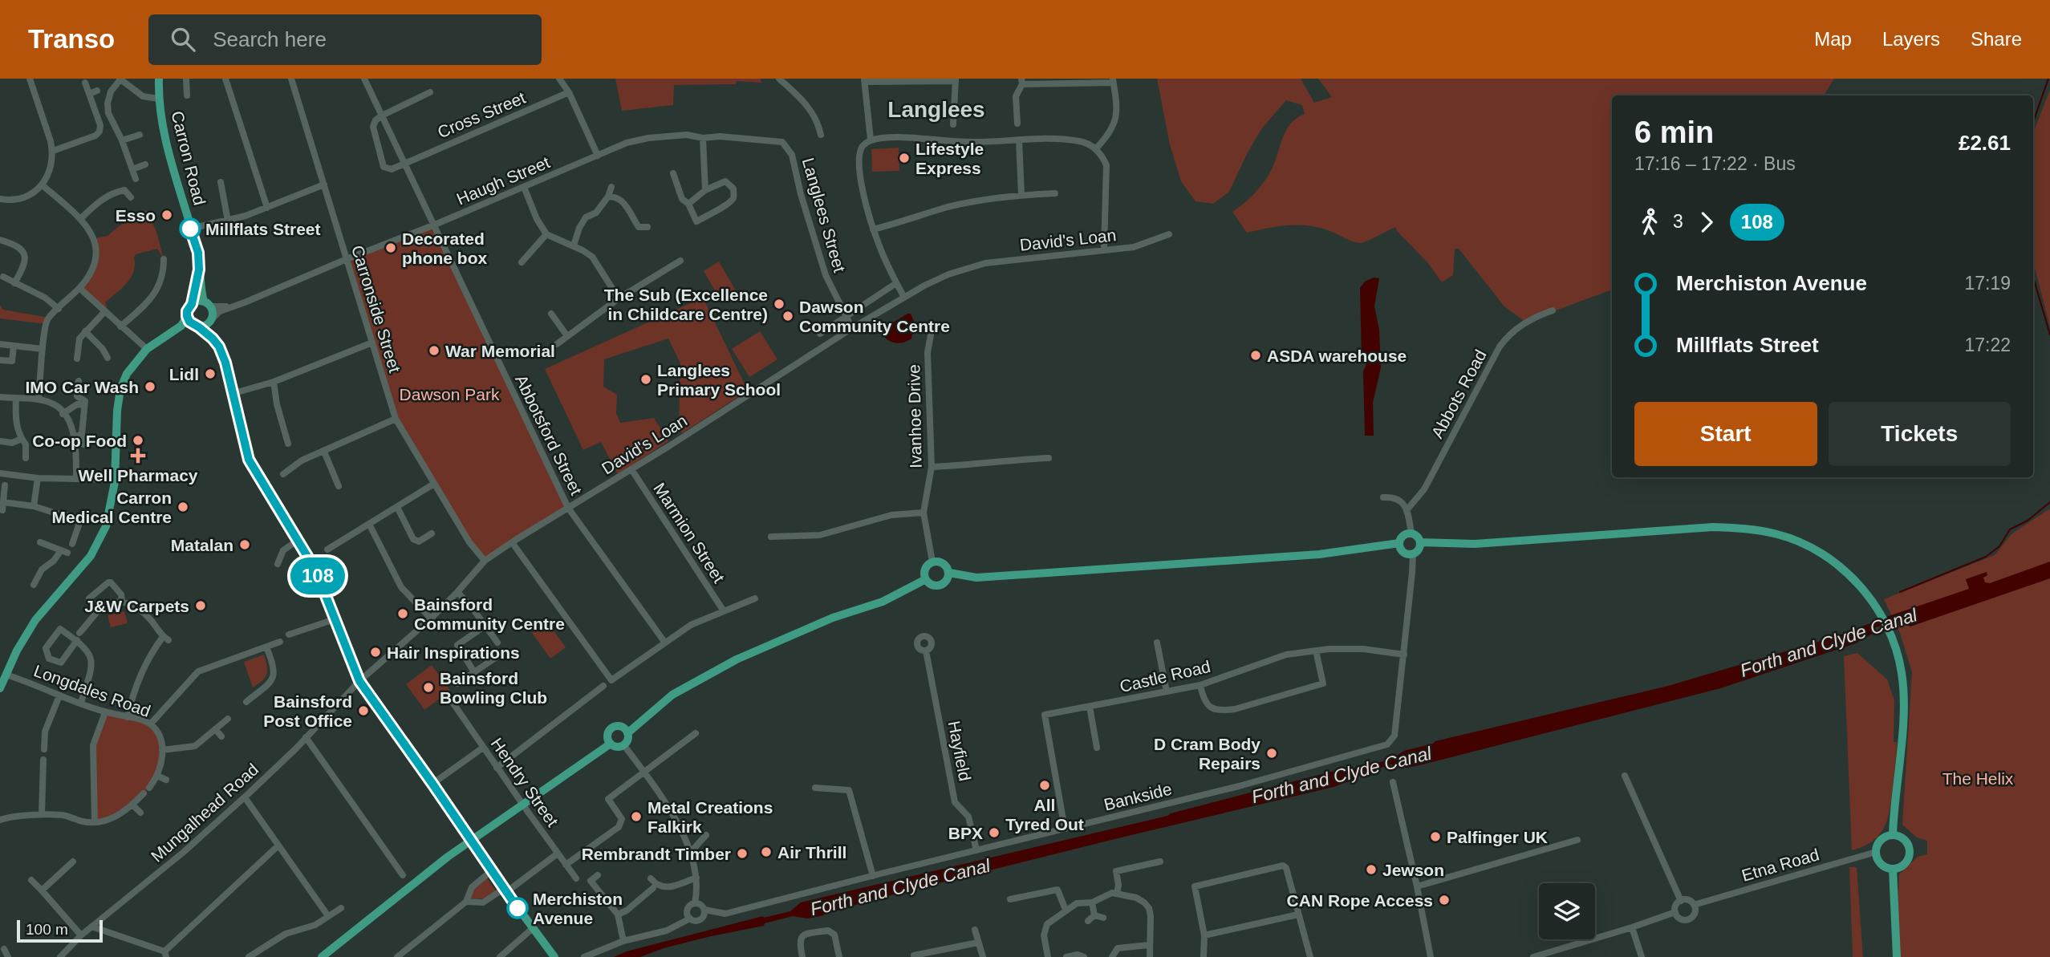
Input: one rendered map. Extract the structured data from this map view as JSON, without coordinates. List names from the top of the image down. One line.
{"streets":{"main road":["Carron Road"],"street":["Cross Street","Haugh Street","Langlees Street","David's Loan","Carronside Street","Abbots Road","Ivanhoe Drive","Abbotsford Street","Marmion Street","Castle Road","Longdales Road","Hayfield","Hendry Street","Bankside","Mungalhead Road","Etna Road"]},"crossings":[["Cross Street","Abbotsford Street"],["Carron Road","Haugh Street"],["Haugh Street","Langlees Street"],["Haugh Street","Carronside Street"],["Haugh Street","Abbotsford Street"],["Langlees Street","David's Loan"],["David's Loan","Carronside Street"],["David's Loan","Abbotsford Street"],["David's Loan","Marmion Street"],["David's Loan","Mungalhead Road"],["Castle Road","Bankside"],["Hayfield","Bankside"]],"districts":["Langlees"],"water":["Forth and Clyde Canal"],"parks":["Dawson Park","The Helix"],"places":{"other":["Lifestyle Express","Esso","Millflats Street","Decorated phone box","The Sub (Excellence in Childcare Centre)","Dawson Community Centre","War Memorial","ASDA warehouse","Lidl","Langlees Primary School","IMO Car Wash","Co-op Food","Carron Medical Centre","Matalan","J&W Carpets","Bainsford Community Centre","Hair Inspirations","Bainsford Bowling Club","Bainsford Post Office","D Cram Body Repairs","All Tyred Out","Metal Creations Falkirk","BPX","Palfinger UK","Air Thrill","Rembrandt Timber","Jewson","CAN Rope Access","Merchiston Avenue"],"health":["Well Pharmacy"]},"lines":["bus line 108"],"scale_bar":"100 m","page":{"header":"Transo","search":"Search here","nav":["Map","Layers","Share"],"on_map":"108","heading":["6 min","17:16 – 17:22 · Bus","£2.61"],"legs":["3","108"],"list":[{"name":"Merchiston Avenue","value":"17:19"},{"name":"Millflats Street","value":"17:22"}],"buttons":["Start","Tickets"],"scale":"100 m"}}
